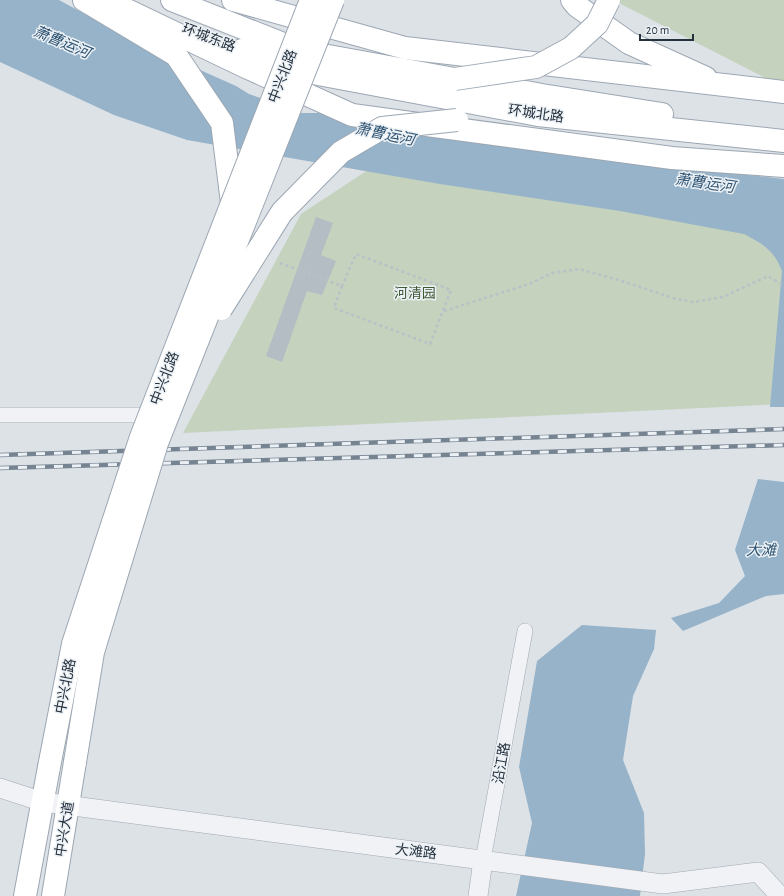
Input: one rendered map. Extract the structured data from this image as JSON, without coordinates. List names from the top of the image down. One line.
{"streets":{"main road":["环城东路","中兴北路","环城北路","中兴大道"],"street":["沿江路","大滩路"]},"crossings":[["环城东路","环城北路"],["中兴北路","中兴大道"],["沿江路","大滩路"],["中兴大道","大滩路"]],"water":["萧曹运河","大滩"],"parks":["河清园"],"scale_bar":"20 m"}
